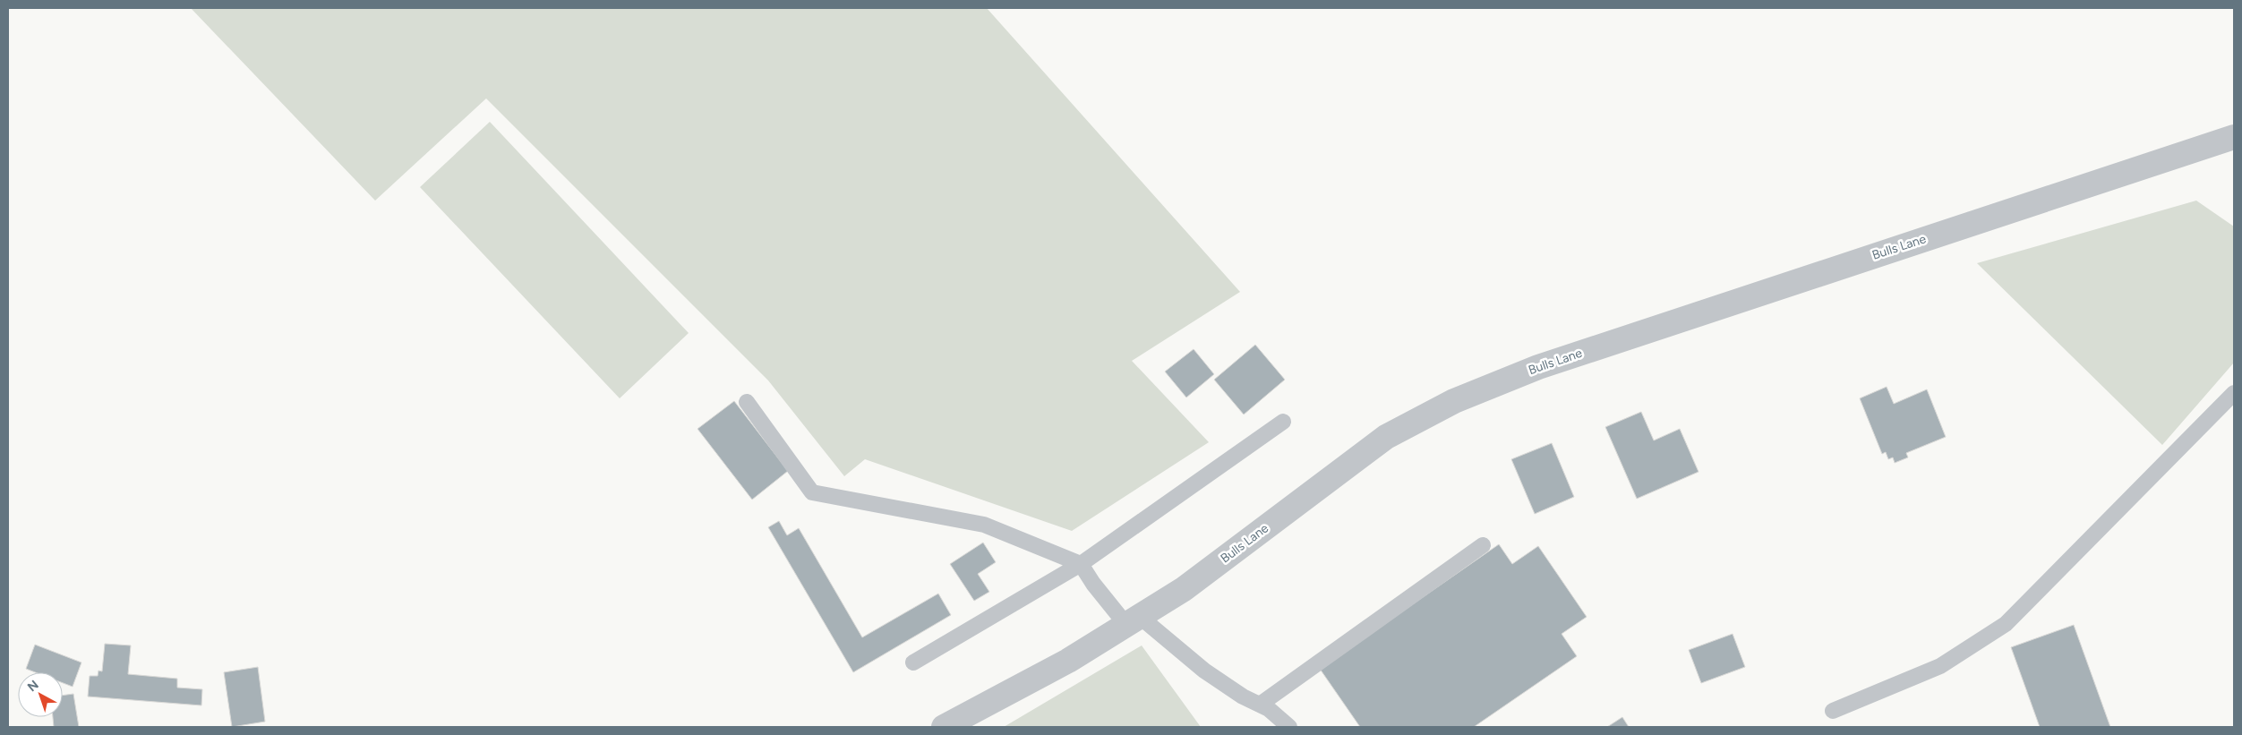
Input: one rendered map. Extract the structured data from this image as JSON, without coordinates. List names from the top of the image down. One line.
{"streets":{"street":["Bulls Lane"]},"north":"top left"}
